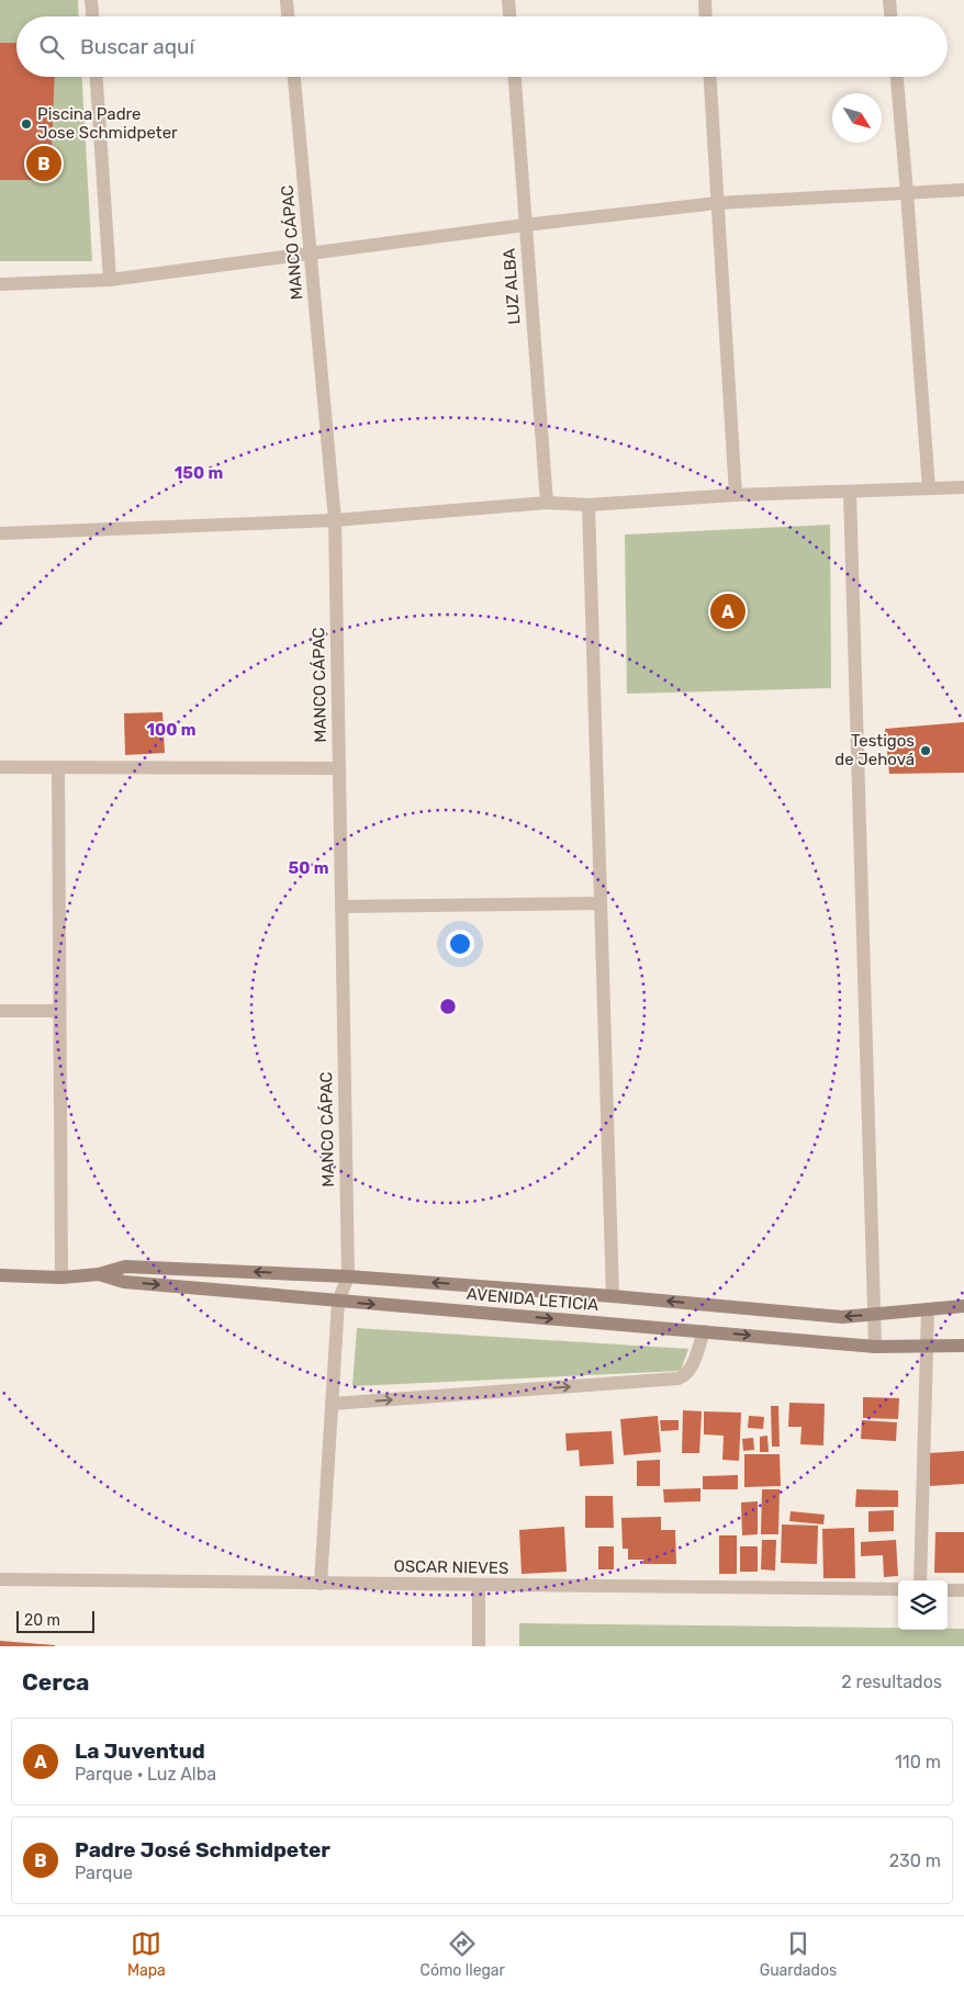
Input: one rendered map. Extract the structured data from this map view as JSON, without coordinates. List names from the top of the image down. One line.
{"streets":{"street":["MANCO CÁPAC","LUZ ALBA","AVENIDA LETICIA","OSCAR NIEVES"]},"crossings":[["MANCO CÁPAC","AVENIDA LETICIA"],["MANCO CÁPAC","OSCAR NIEVES"]],"places":["Piscina Padre Jose Schmidpeter","Testigos de Jehová"],"scale_bar":"20 m","north":"bottom right","page":{"search":"Buscar aquí","pins":["B","A"],"scale":"20 m","heading":["Cerca","2 resultados"],"list":[{"mark":"A","name":"La Juventud","note":"Parque · Luz Alba","value":"110 m"},{"mark":"B","name":"Padre José Schmidpeter","note":"Parque","value":"230 m"}],"nav":["Mapa","Cómo llegar","Guardados"]},"rings":["150 m","100 m","50 m"]}
